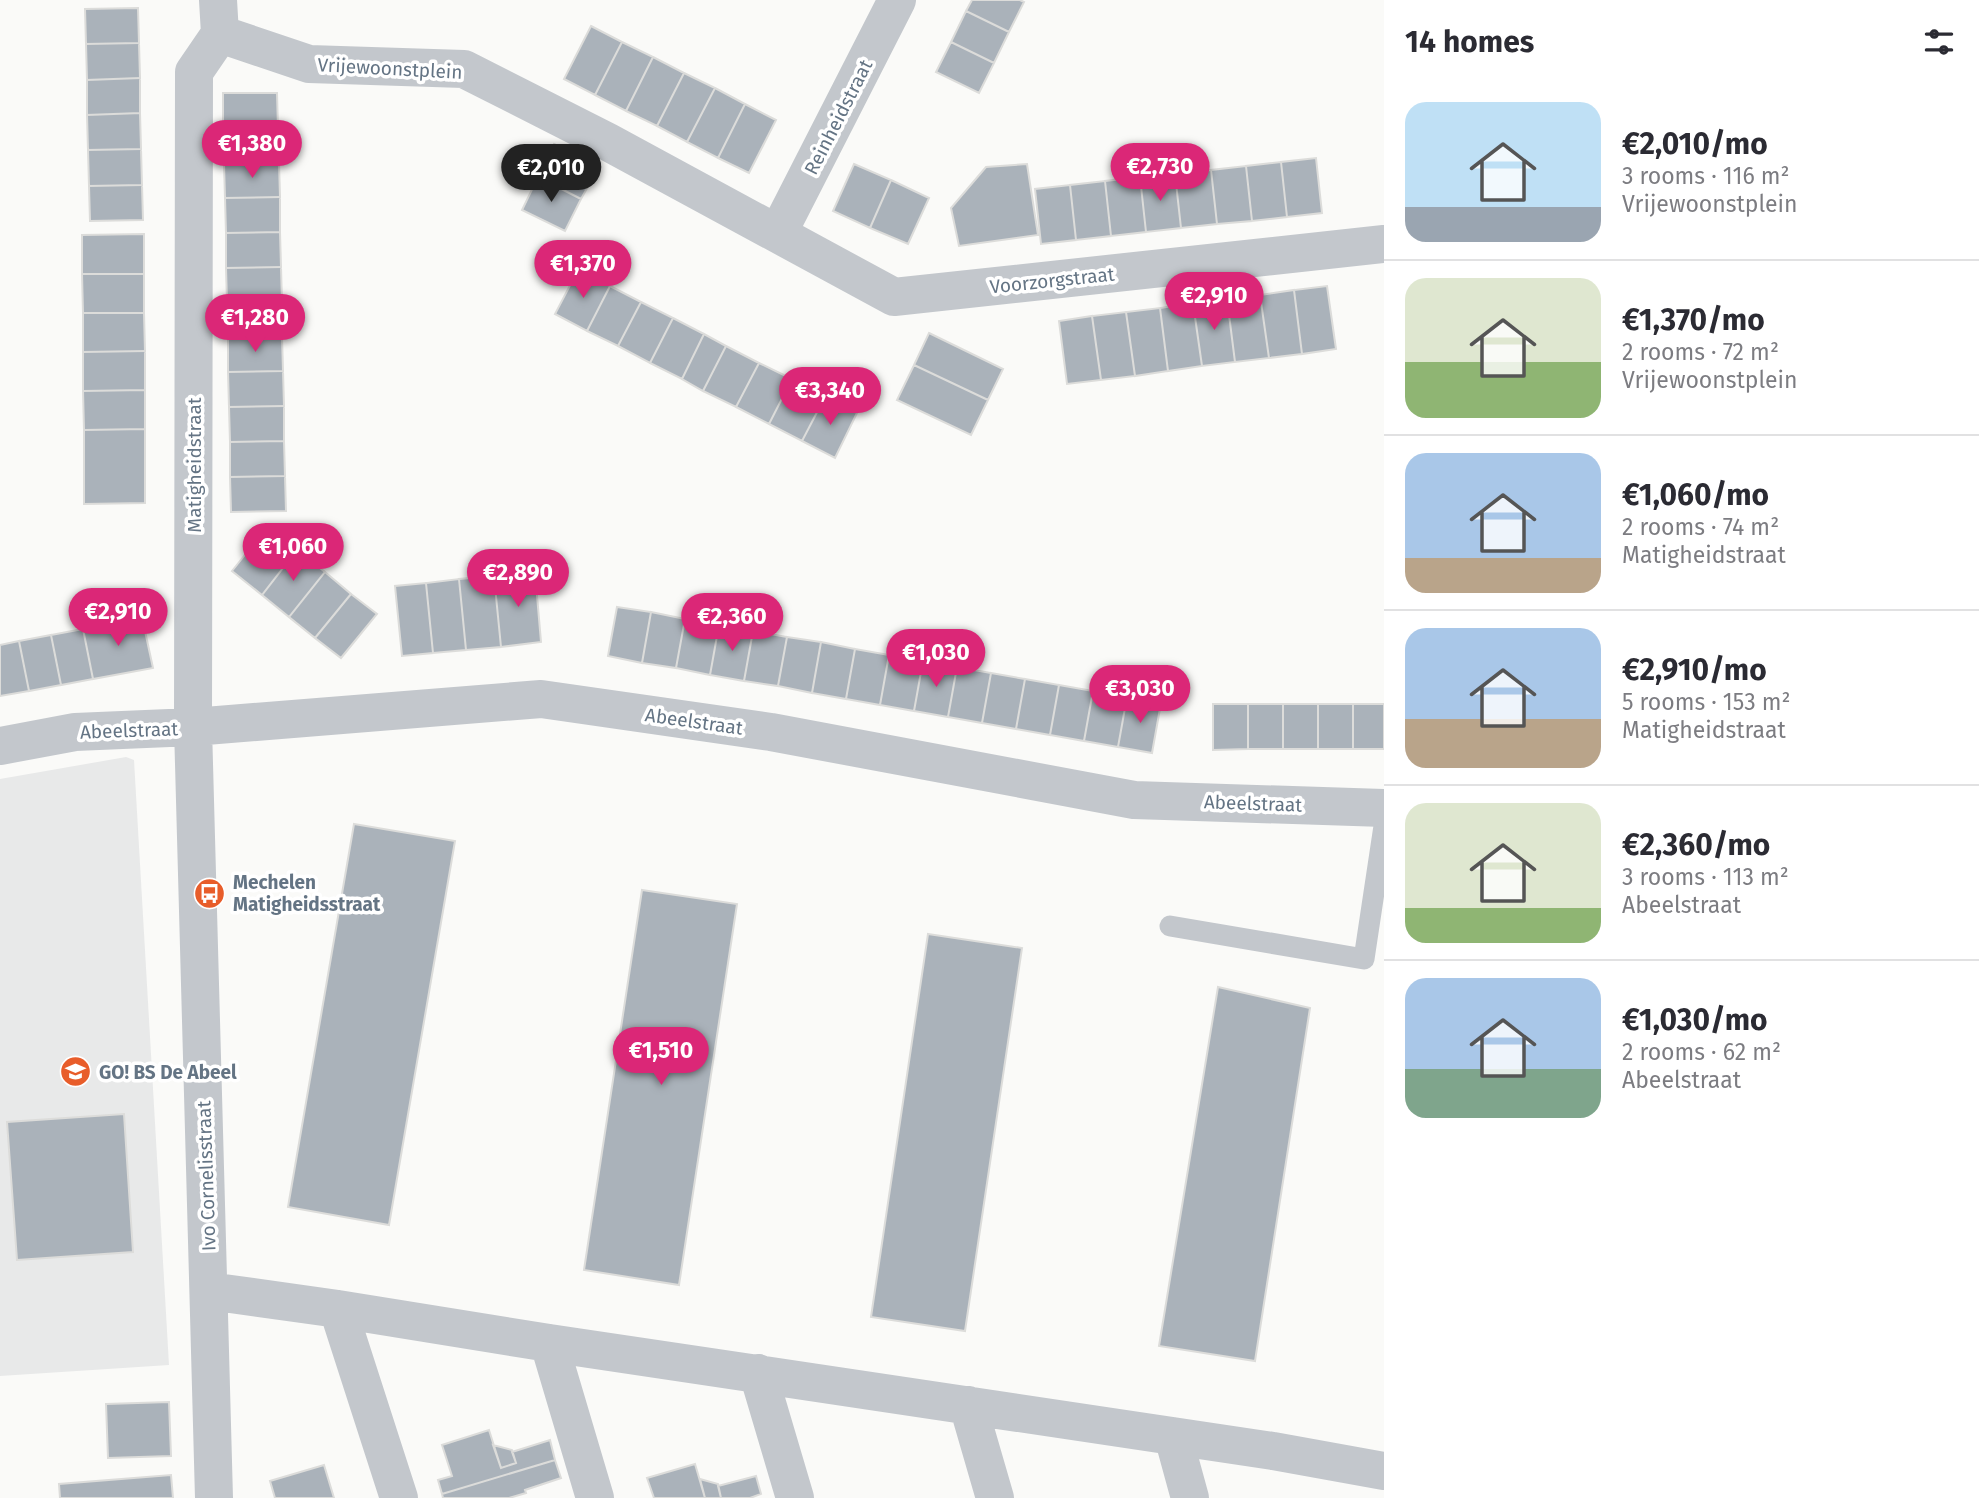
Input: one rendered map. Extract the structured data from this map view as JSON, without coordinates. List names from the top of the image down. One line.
{"streets":{"street":["Vrijewoonstplein","Reinheidstraat","Voorzorgstraat","Matigheidstraat","Abeelstraat","Ivo Cornelisstraat"]},"crossings":[["Vrijewoonstplein","Reinheidstraat"],["Vrijewoonstplein","Voorzorgstraat"],["Vrijewoonstplein","Matigheidstraat"],["Reinheidstraat","Voorzorgstraat"],["Matigheidstraat","Abeelstraat"],["Matigheidstraat","Ivo Cornelisstraat"],["Abeelstraat","Ivo Cornelisstraat"]],"places":{"bus stop":["Mechelen Matigheidsstraat"],"school or university":["GO! BS De Abeel"]},"page":{"heading":"14 homes","list":[{"name":"€2,010/mo","note":"3 rooms · 116 m² · Vrijewoonstplein"},{"name":"€1,370/mo","note":"2 rooms · 72 m² · Vrijewoonstplein"},{"name":"€1,060/mo","note":"2 rooms · 74 m² · Matigheidstraat"},{"name":"€2,910/mo","note":"5 rooms · 153 m² · Matigheidstraat"},{"name":"€2,360/mo","note":"3 rooms · 113 m² · Abeelstraat"},{"name":"€1,030/mo","note":"2 rooms · 62 m² · Abeelstraat"}],"price":["€1,380","€2,730","€2,010","€1,370","€2,910","€1,280","€3,340","€1,060","€2,890","€2,910","€2,360","€1,030","€3,030","€1,510"]}}
